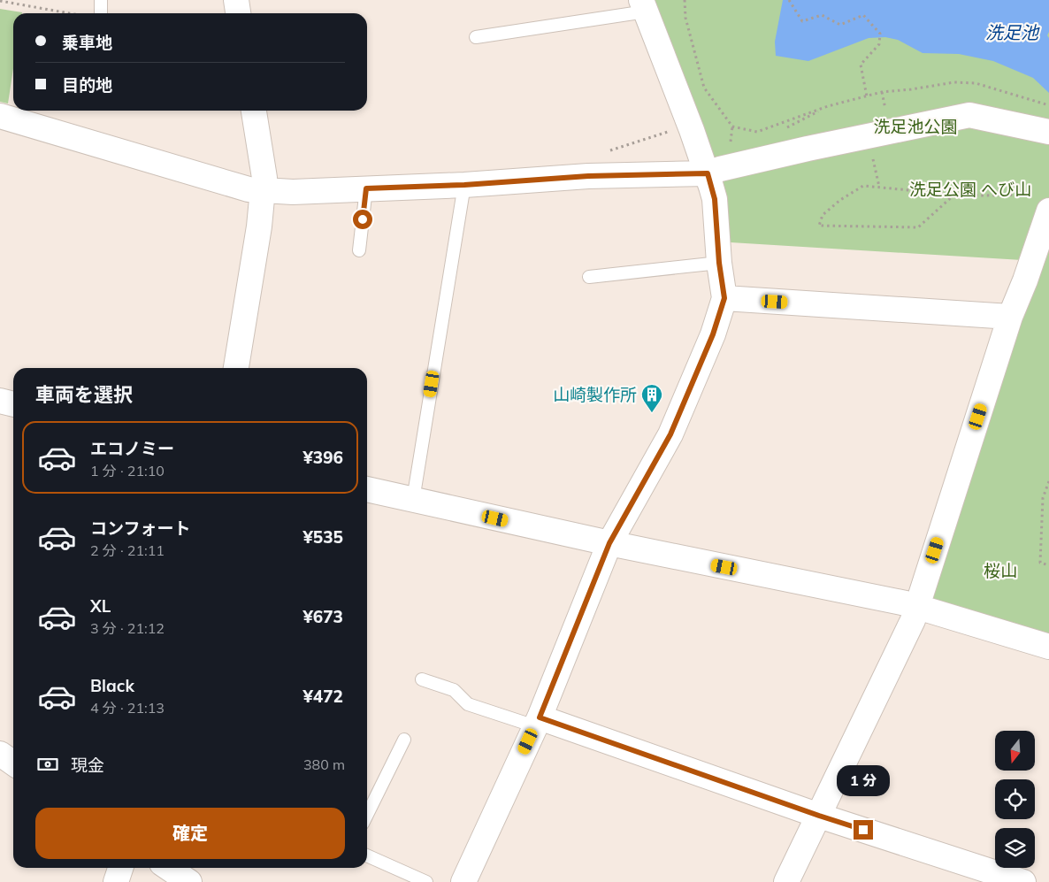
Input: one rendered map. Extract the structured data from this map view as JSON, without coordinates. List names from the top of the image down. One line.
{"water":["洗足池"],"parks":["洗足池公園","洗足公園 へび山","桜山"],"places":{"building":["山崎製作所"]},"north":"bottom","page":{"banner":["乗車地","目的地"],"heading":"車両を選択","list":[{"name":"エコノミー","note":"1 分 · 21:10","value":"¥396"},{"name":"コンフォート","note":"2 分 · 21:11","value":"¥535"},{"name":"XL","note":"3 分 · 21:12","value":"¥673"},{"name":"Black","note":"4 分 · 21:13","value":"¥472"}],"pay":["現金","380 m"],"bubble":"1 分","buttons":"確定"}}
